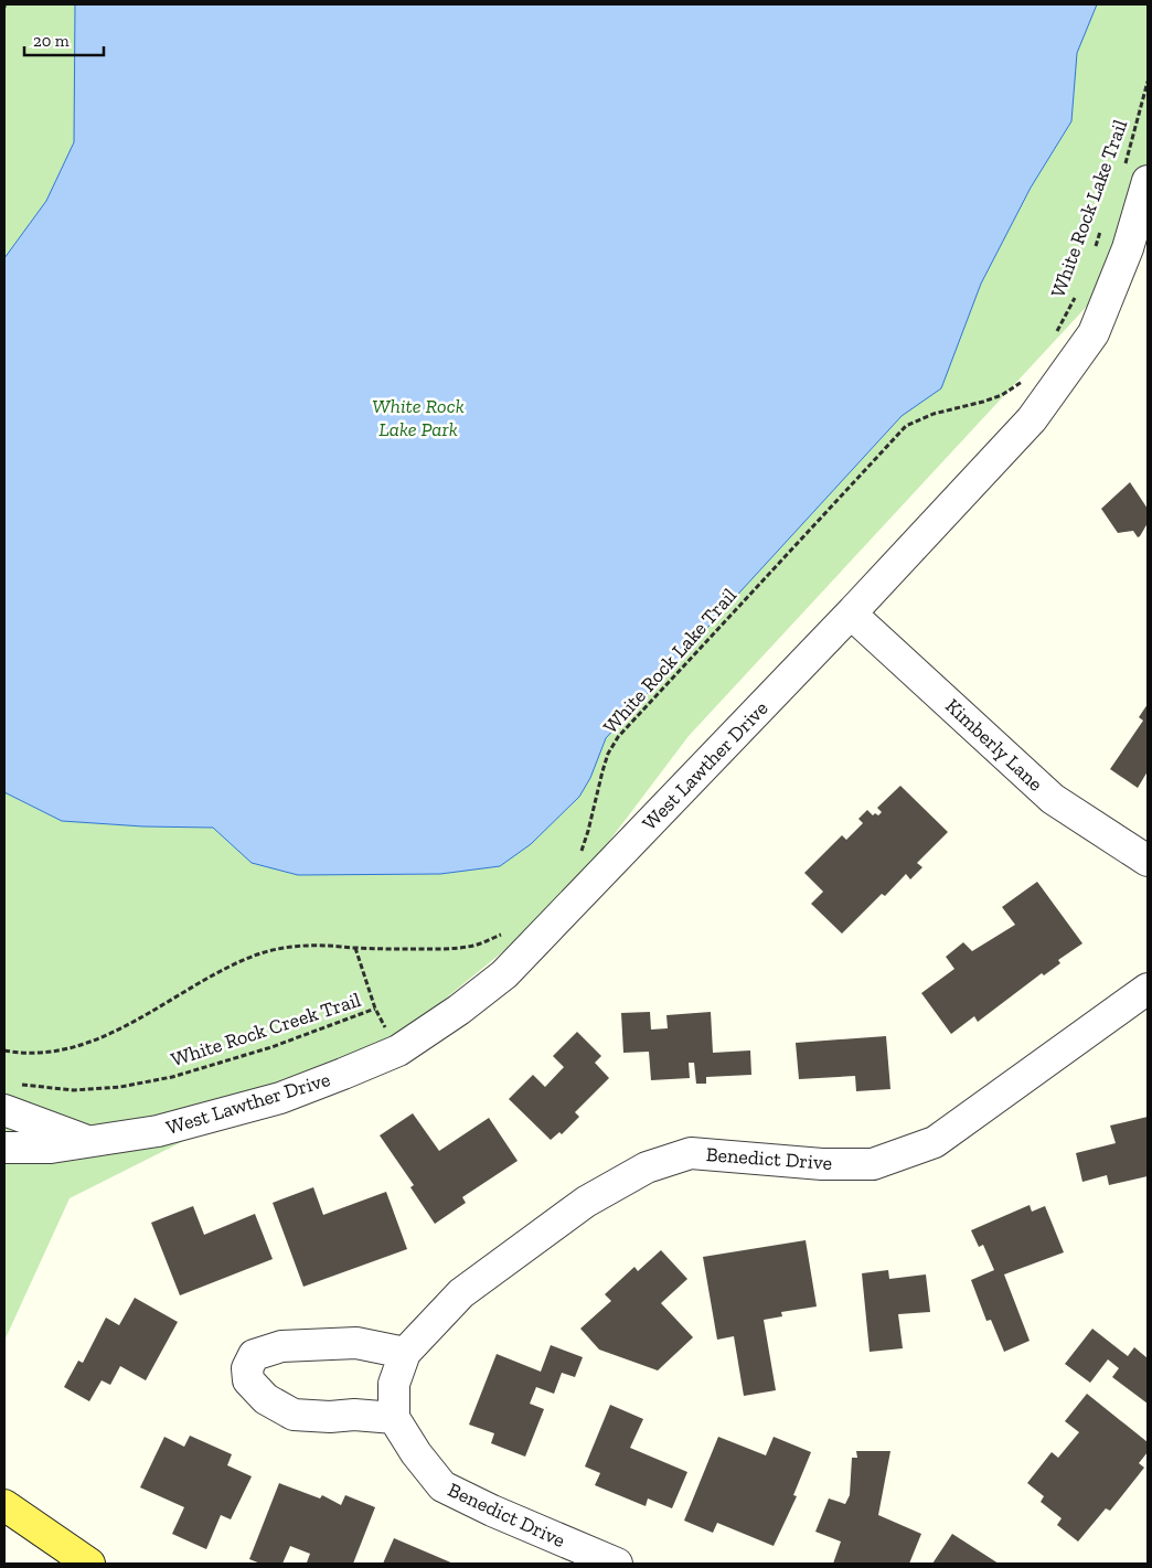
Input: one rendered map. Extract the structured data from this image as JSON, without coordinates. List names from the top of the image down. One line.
{"streets":{"street":["Kimberly Lane","West Lawther Drive","Benedict Drive"],"path":["White Rock Lake Trail","White Rock Creek Trail"]},"crossings":[["White Rock Lake Trail","West Lawther Drive"],["Kimberly Lane","West Lawther Drive"]],"parks":["White Rock Lake Park"],"scale_bar":"20 m"}
